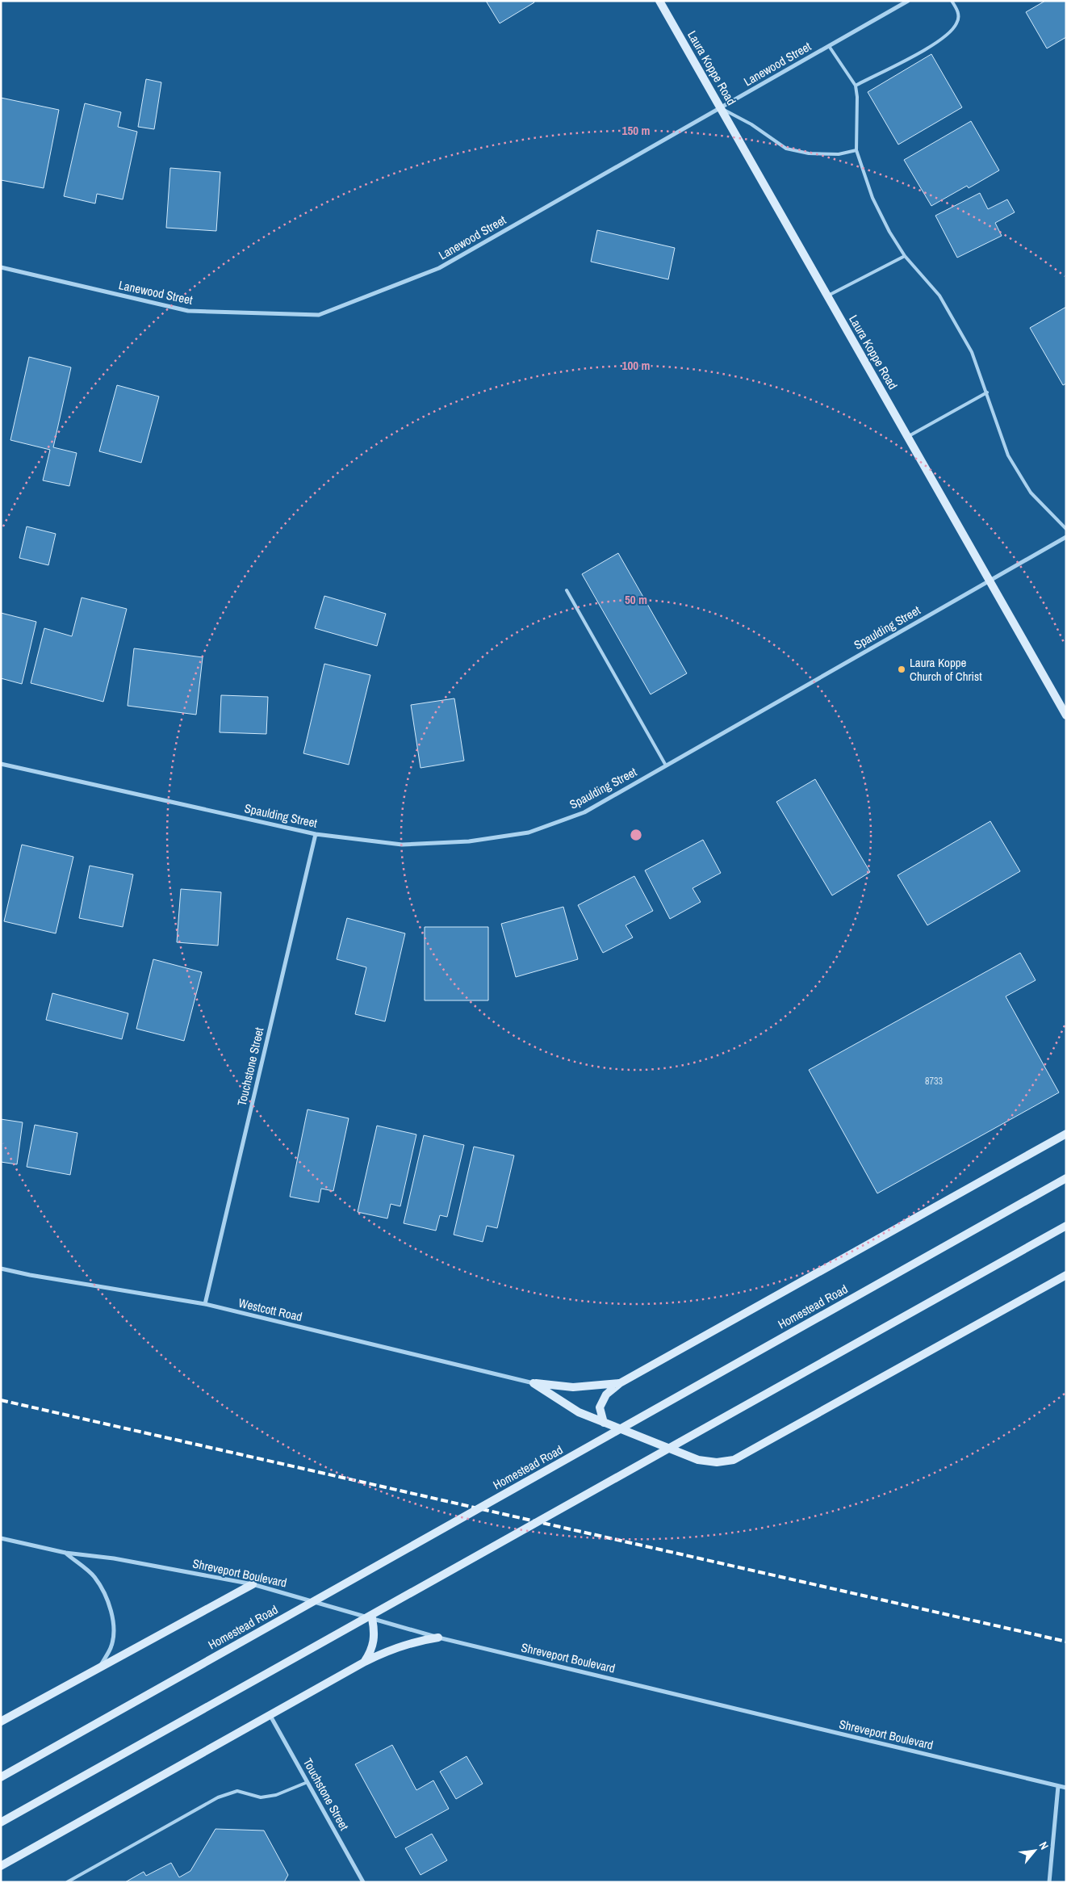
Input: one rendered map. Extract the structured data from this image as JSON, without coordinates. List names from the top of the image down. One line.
{"streets":{"main road":["Laura Koppe Road","Homestead Road"],"street":["Lanewood Street","Spaulding Street","Touchstone Street","Westcott Road","Shreveport Boulevard"]},"crossings":[["Lanewood Street","Laura Koppe Road"],["Laura Koppe Road","Spaulding Street"],["Spaulding Street","Touchstone Street"],["Touchstone Street","Westcott Road"]],"places":["Laura Koppe Church of Christ"],"house_numbers":["8733"],"north":"top right","rings":["150 m","100 m","50 m"]}
